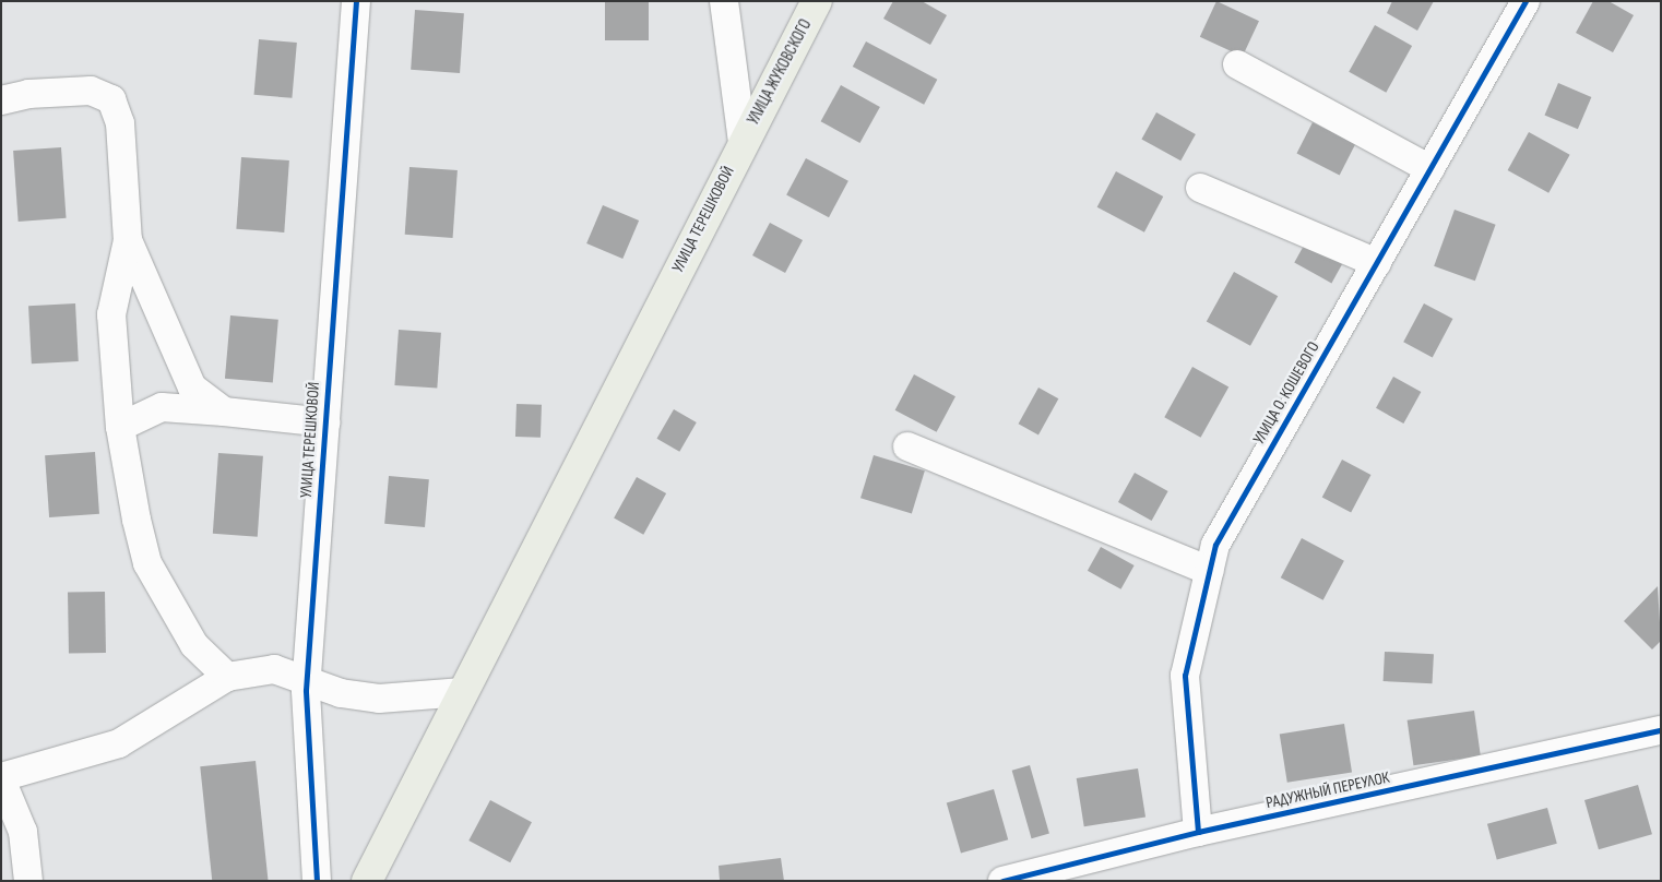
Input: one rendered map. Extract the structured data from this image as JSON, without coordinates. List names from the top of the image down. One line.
{"streets":{"main road":["УЛИЦА ЖУКОВСКОГО","УЛИЦА ТЕРЕШКОВОЙ"],"street":["УЛИЦА О. КОШЕВОГО","РАДУЖНЫЙ ПЕРЕУЛОК"]},"crossings":[["УЛИЦА ЖУКОВСКОГО","УЛИЦА ТЕРЕШКОВОЙ"],["УЛИЦА О. КОШЕВОГО","РАДУЖНЫЙ ПЕРЕУЛОК"]]}
